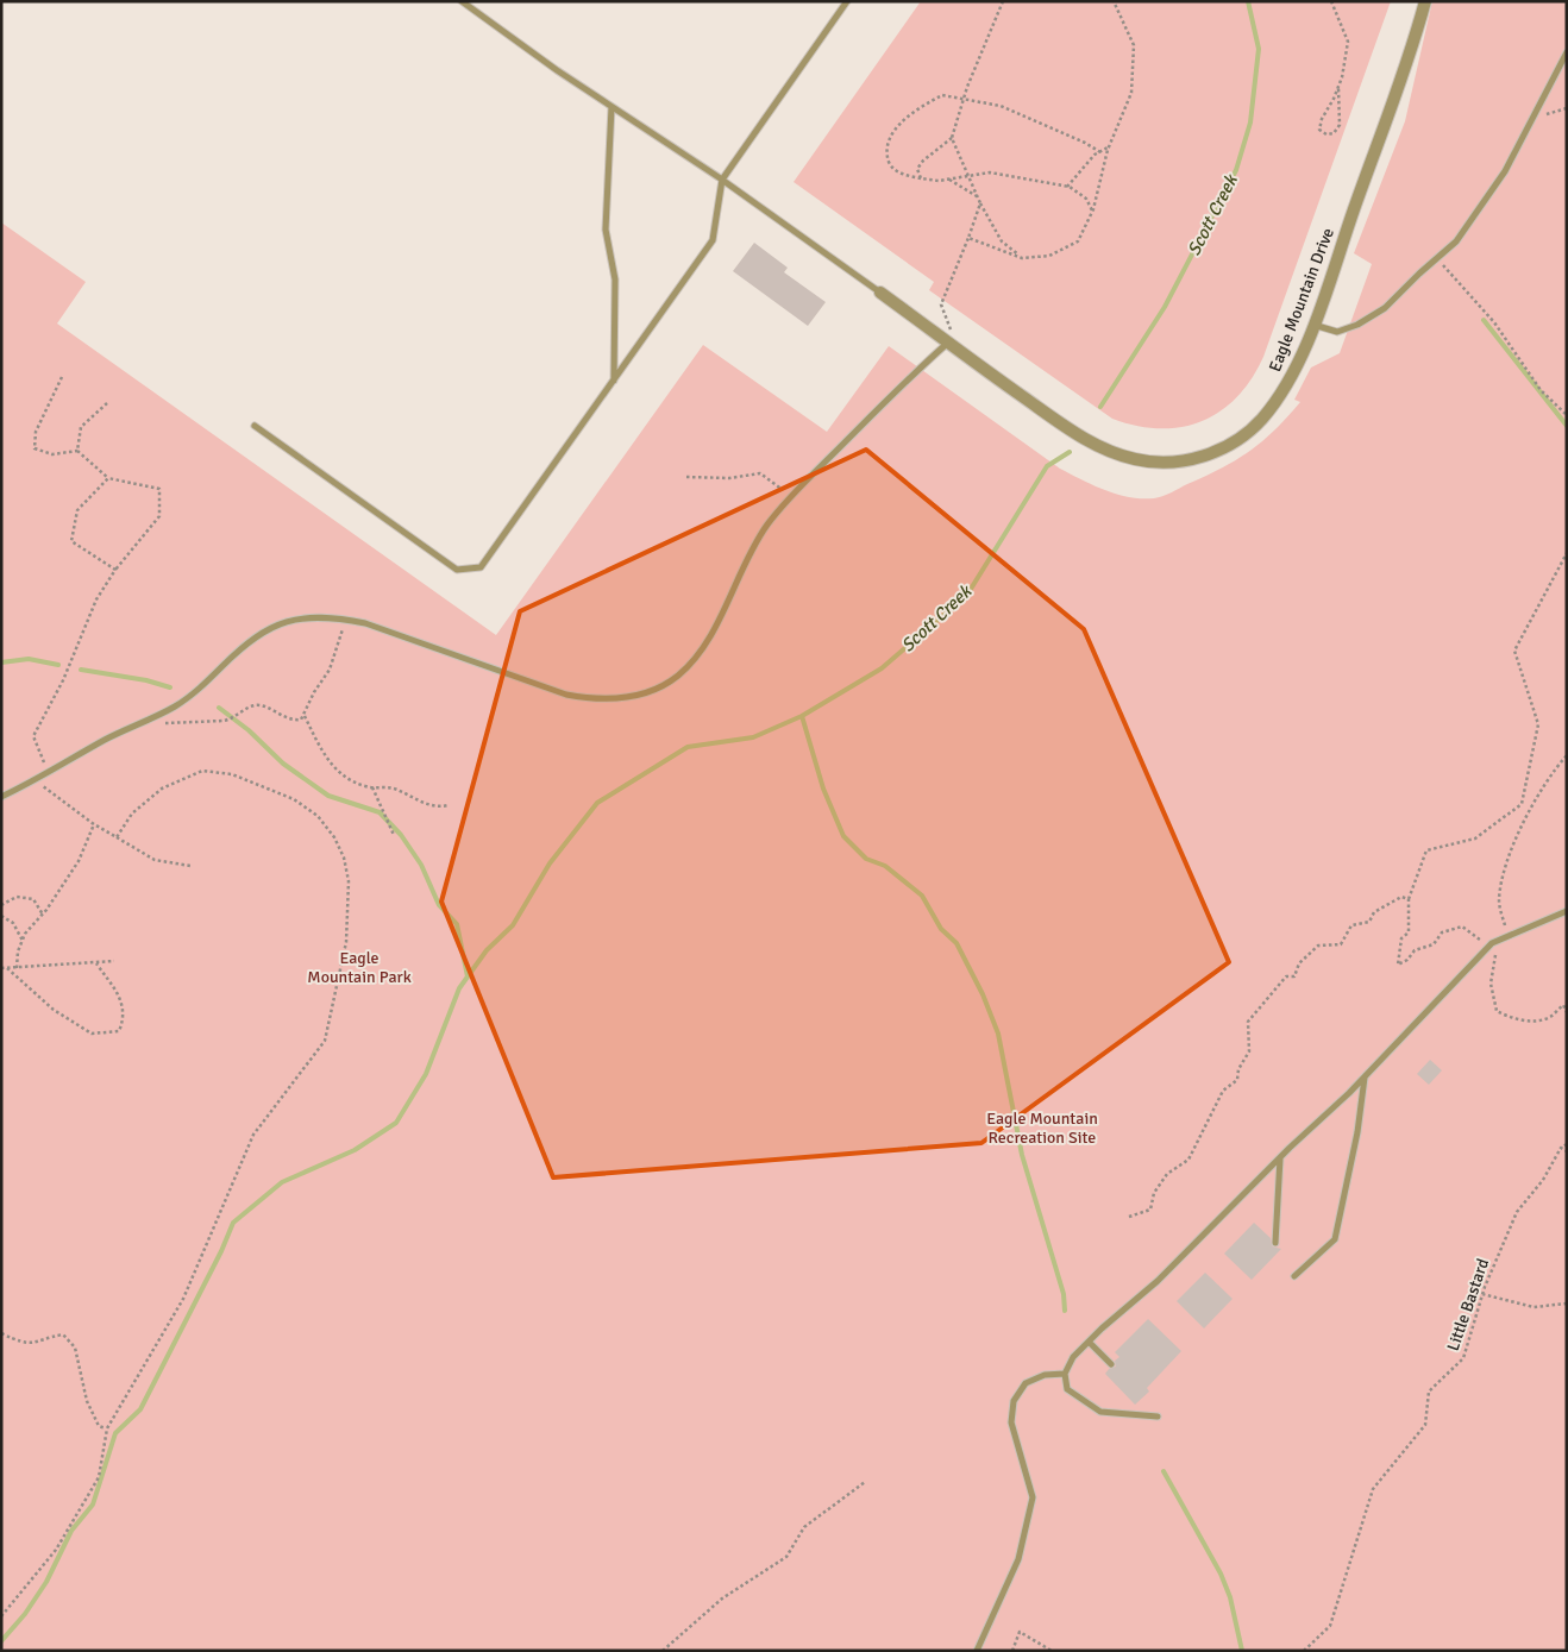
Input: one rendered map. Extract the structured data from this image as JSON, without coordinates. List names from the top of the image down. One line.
{"streets":{"street":["Eagle Mountain Drive"],"path":["Little Bastard"]},"water":["Scott Creek"],"parks":["Eagle Mountain Park","Eagle Mountain Recreation Site"]}
